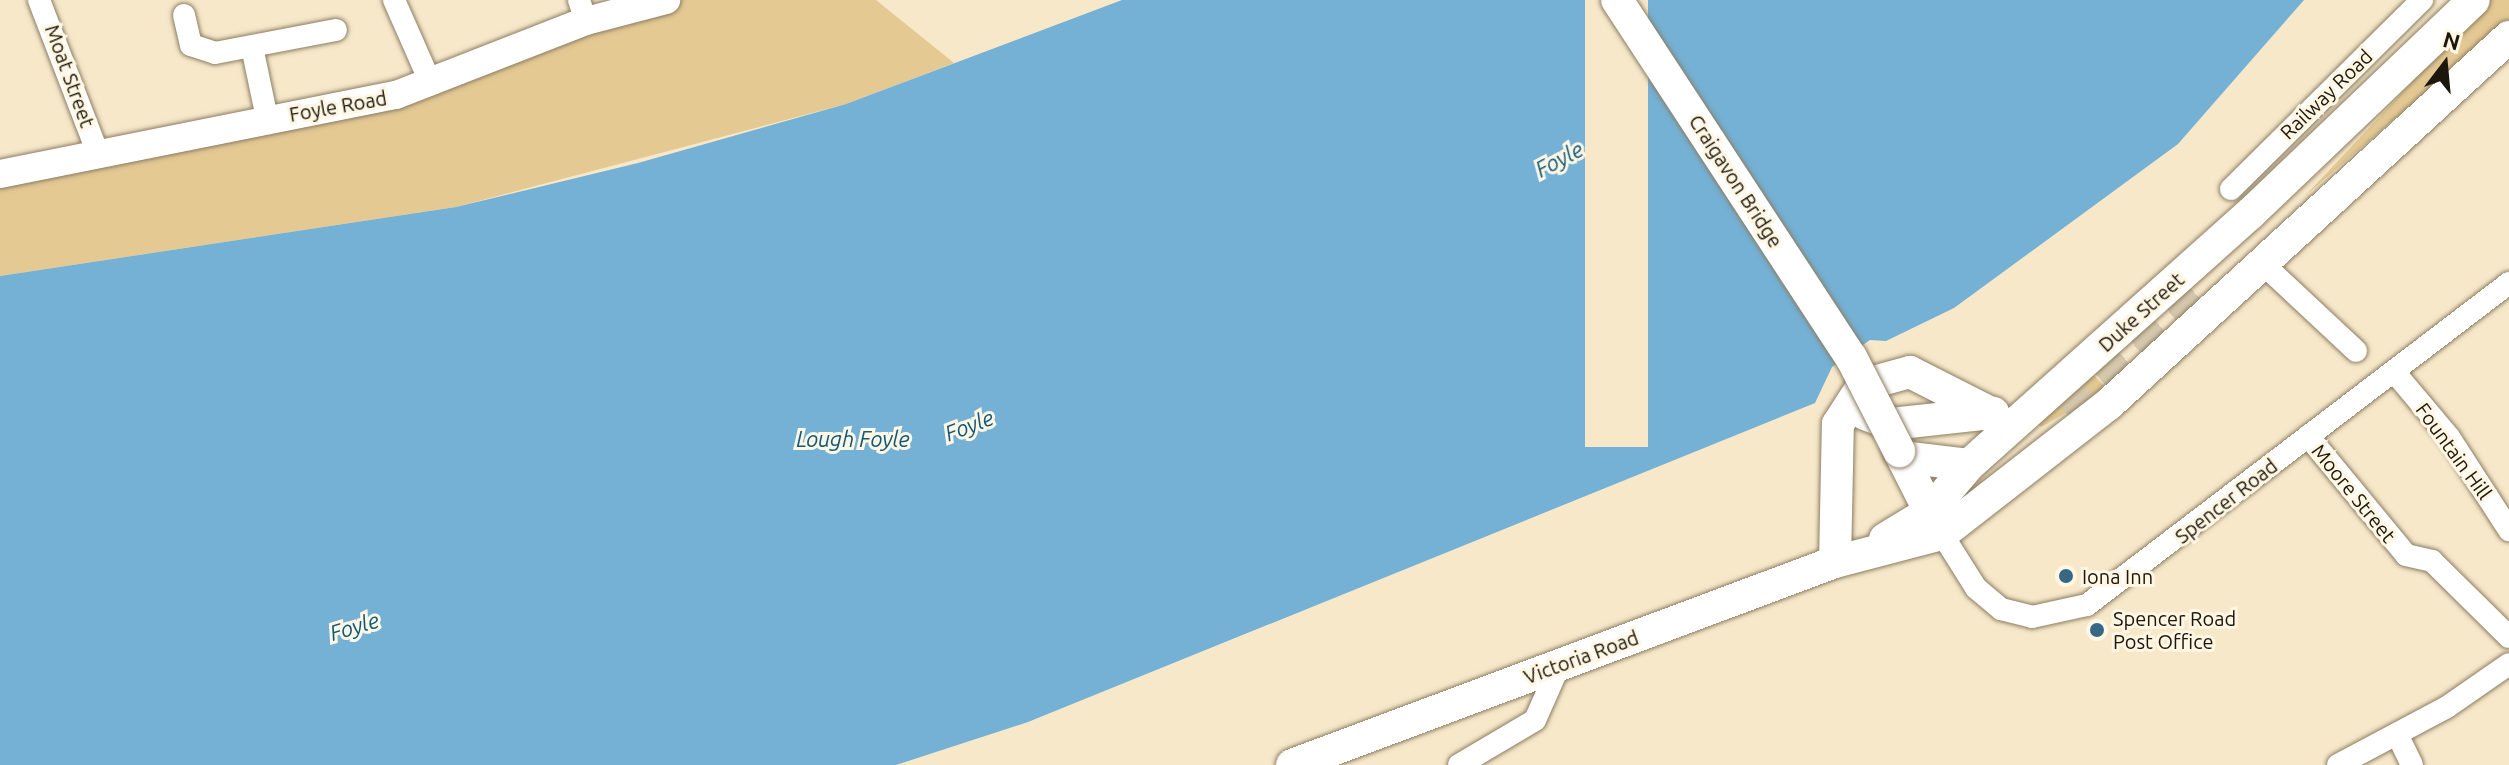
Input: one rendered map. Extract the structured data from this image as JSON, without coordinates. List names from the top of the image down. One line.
{"streets":{"highway":["Craigavon Bridge","Duke Street","Victoria Road"],"main road":["Foyle Road"],"street":["Moat Street","Railway Road","Fountain Hill","Moore Street","Spencer Road"]},"crossings":[["Moat Street","Foyle Road"],["Craigavon Bridge","Duke Street"],["Craigavon Bridge","Spencer Road"],["Craigavon Bridge","Victoria Road"],["Duke Street","Spencer Road"],["Duke Street","Victoria Road"],["Fountain Hill","Spencer Road"],["Moore Street","Spencer Road"],["Spencer Road","Victoria Road"]],"water":["Foyle","Lough Foyle"],"places":["Iona Inn","Spencer Road Post Office"],"north":"top"}
